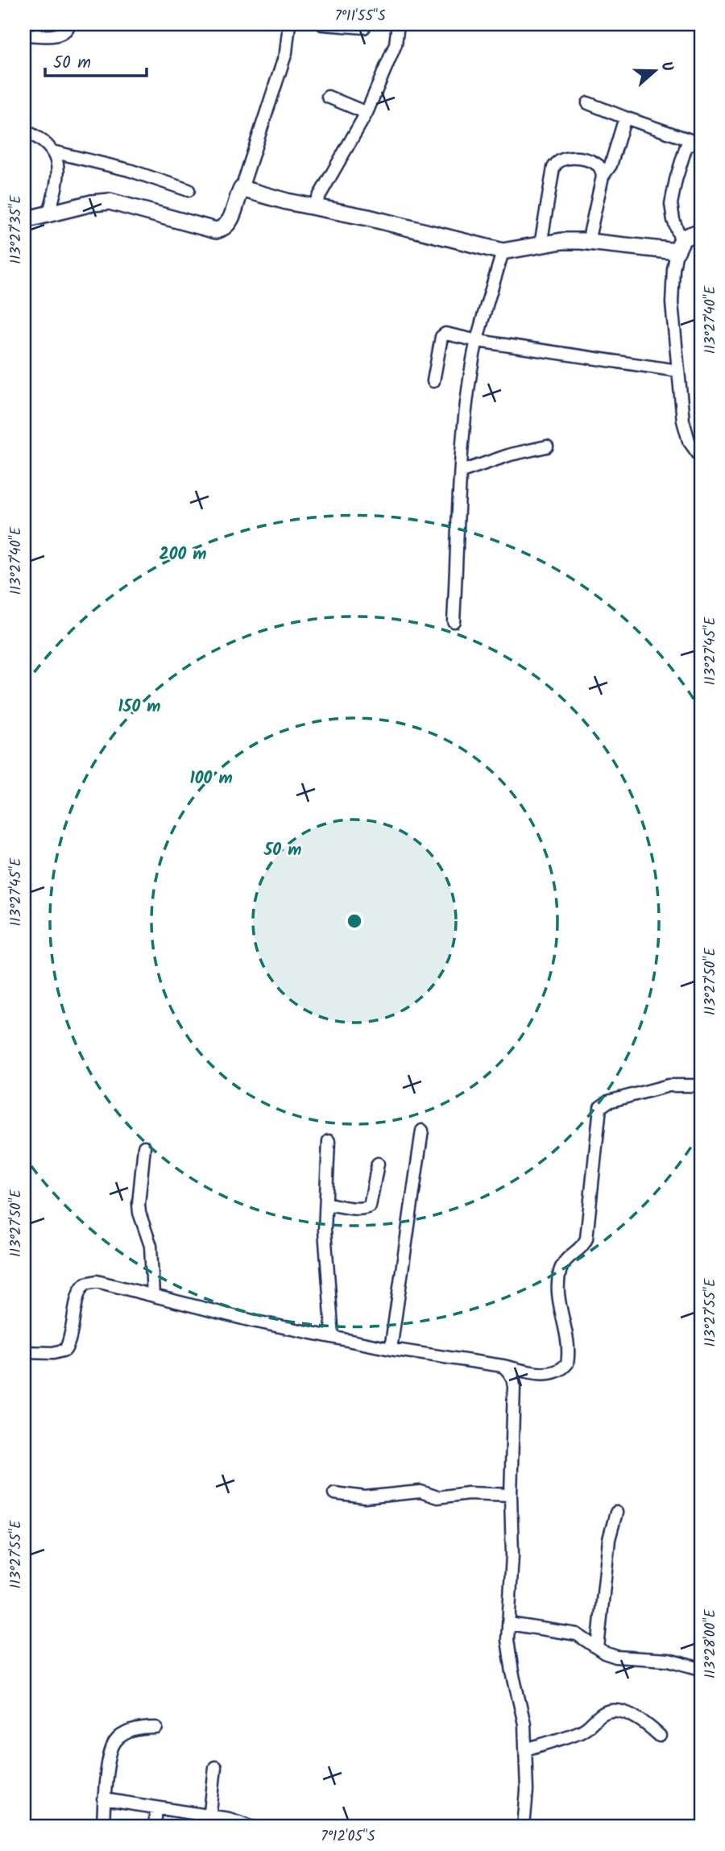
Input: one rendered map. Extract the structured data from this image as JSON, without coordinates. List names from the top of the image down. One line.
{"scale_bar":"50 m","north":"right","coordinates":["7°11'55\"S","113°27'35\"E","113°27'40\"E","113°27'45\"E","113°27'50\"E","113°27'55\"E","113°28'00\"E","7°12'05\"S"],"rings":["200 m","150 m","100 m","50 m"]}
